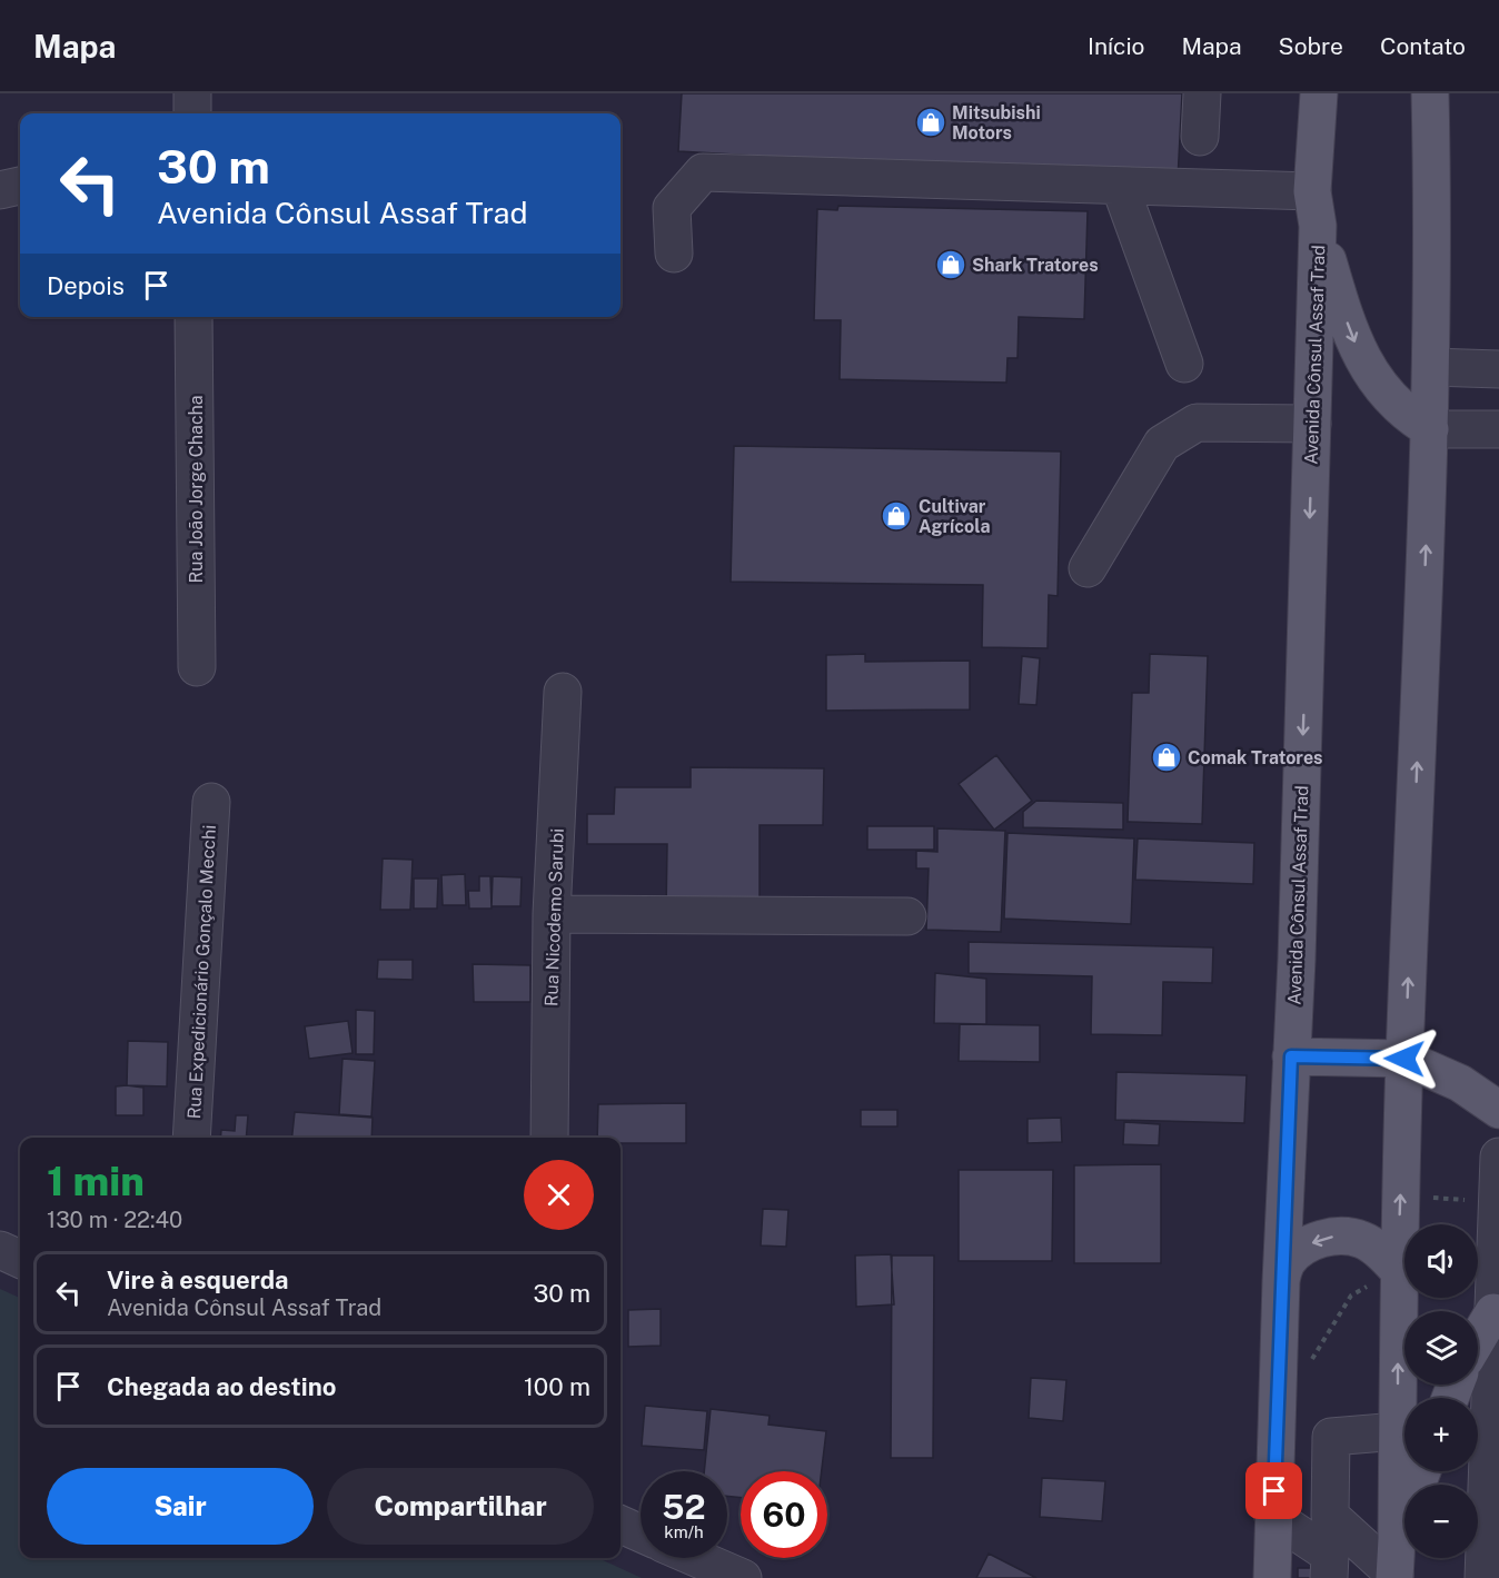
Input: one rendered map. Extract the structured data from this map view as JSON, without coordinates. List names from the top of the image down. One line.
{"streets":{"main road":["Avenida Cônsul Assaf Trad"],"street":["Rua João Jorge Chacha","Rua Nicodemo Sarubi","Rua Expedicionário Gonçalo Mecchi"]},"places":{"shop":["Mitsubishi Motors","Shark Tratores","Cultivar Agrícola","Comak Tratores"]},"page":{"header":"Mapa","nav":["Início","Mapa","Sobre","Contato"],"turn":["30 m","Avenida Cônsul Assaf Trad"],"then":"Depois","heading":["1 min","130 m · 22:40"],"map_buttons":["+","−"],"list":[{"name":"Vire à esquerda","note":"Avenida Cônsul Assaf Trad","value":"30 m"},{"name":"Chegada ao destino","value":"100 m"}],"buttons":["Sair","Compartilhar"],"speed":"52 km/h","limit":"60"}}
